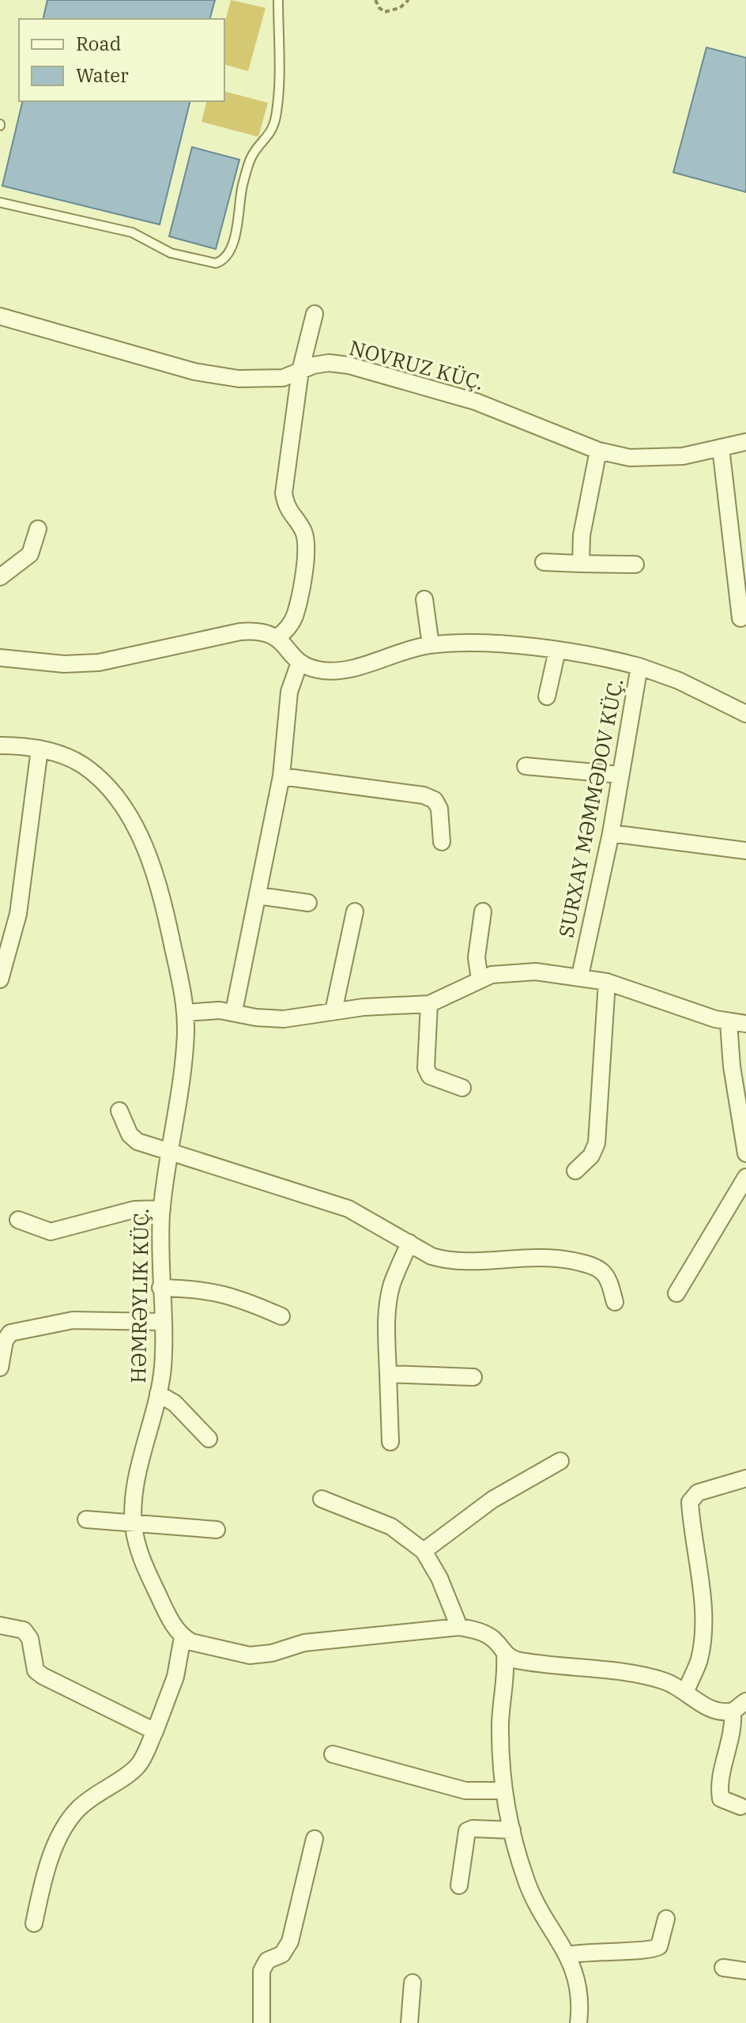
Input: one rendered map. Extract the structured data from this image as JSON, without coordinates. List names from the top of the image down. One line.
{"streets":{"street":["NOVRUZ KÜÇ.","SURXAY MƏMMƏDOV KÜÇ.","HƏMRƏYLIK KÜÇ."]},"legend":["Road","Water"]}
